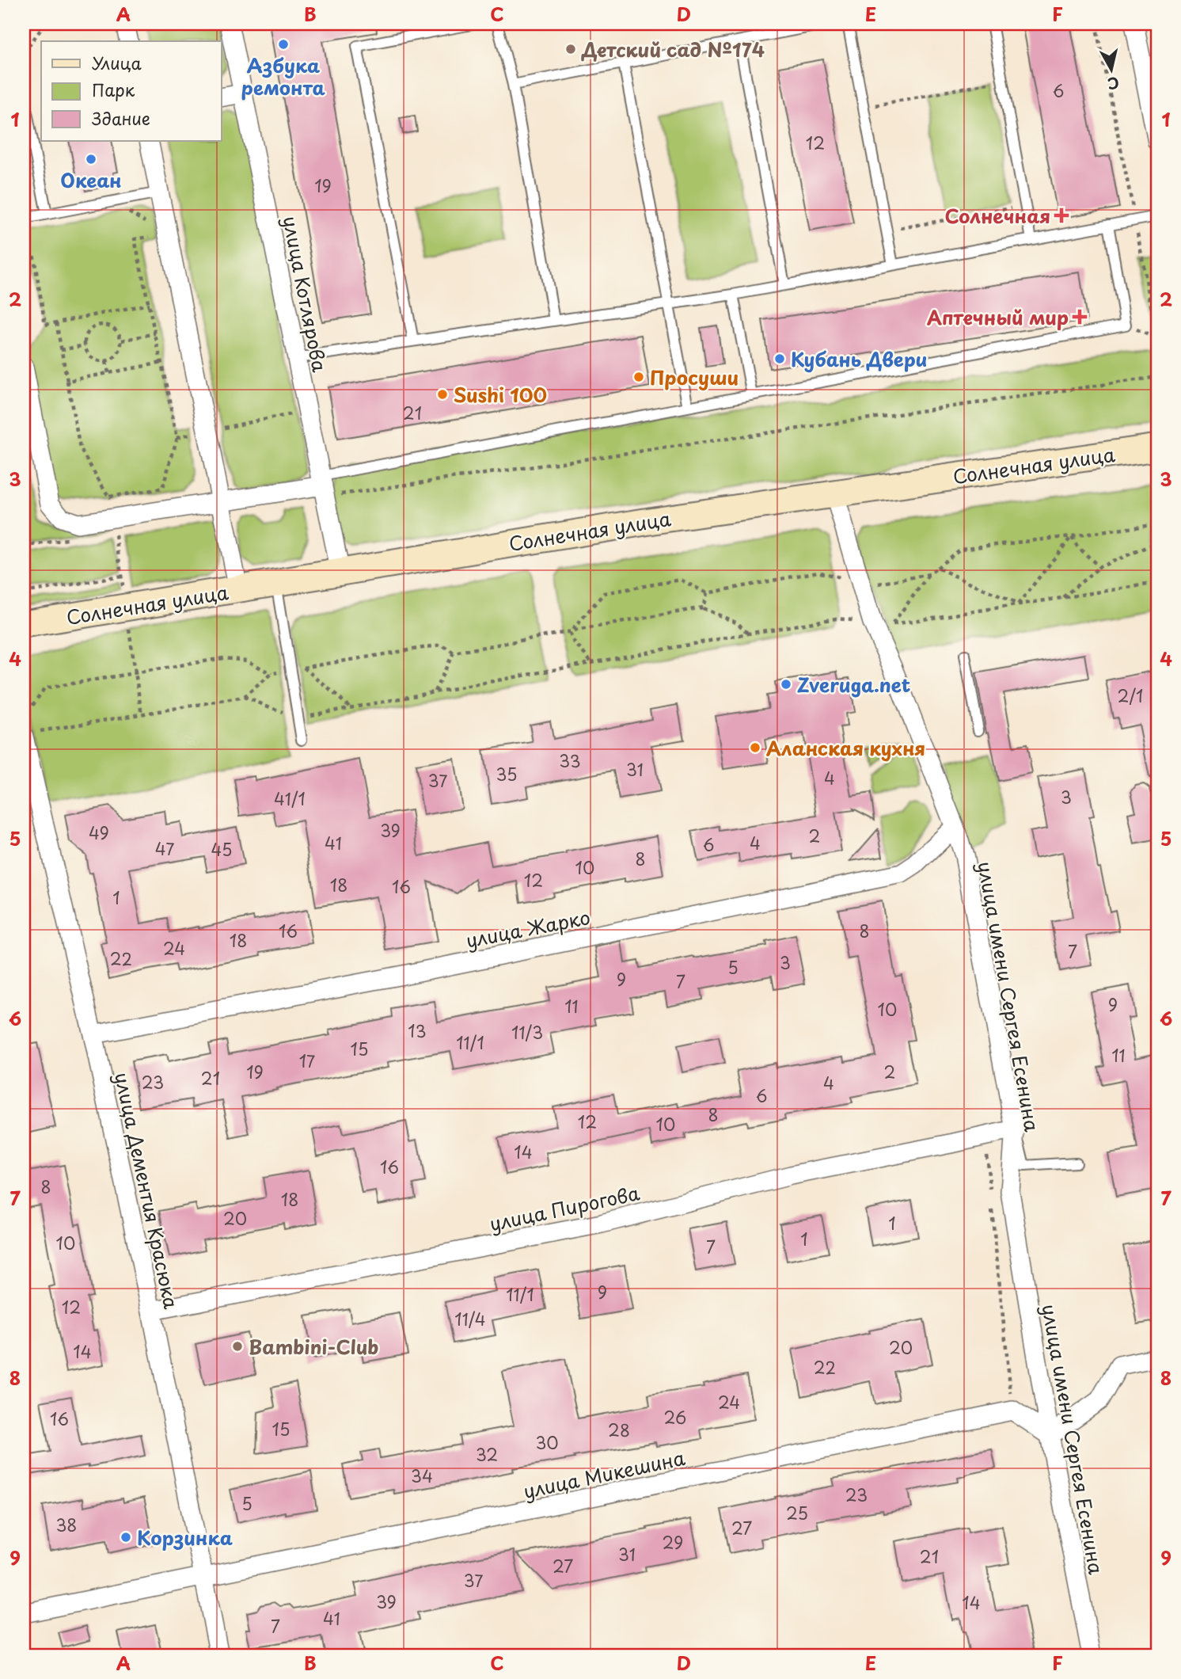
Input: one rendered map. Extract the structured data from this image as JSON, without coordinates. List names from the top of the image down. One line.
{"streets":{"main road":["Солнечная улица"],"street":["улица Котлярова","улица Жарко","улица имени Сергея Есенина","улица Дементия Красюка","улица Пирогова","улица Микешина"]},"crossings":[["улица Котлярова","Солнечная улица"],["Солнечная улица","улица имени Сергея Есенина"],["улица Жарко","улица имени Сергея Есенина"],["улица Жарко","улица Дементия Красюка"],["улица имени Сергея Есенина","улица Пирогова"],["улица Дементия Красюка","улица Пирогова"],["улица Дементия Красюка","улица Микешина"]],"places":{"other":["Азбука ремонта","Детский сад №174","Океан","Кубань Двери","Просуши","Sushi 100","Zveruga.net","Аланская кухня","Bambini-Club","Корзинка"],"health":["Солнечная","Аптечный мир"]},"house_numbers":["6","12","19","21","2/1","33","31","35","4","37","3","41/1","39","49","2","41","4","6","47","45","8","10","12","18","16","1","16","8","18","24","7","22","3","5","9","7","9","11","10","13","11/3","11/1","15","11","17","19","2","21","23","4","6","8","12","10","14","16","8","18","20","1","1","10","7","9","11/1","12","11/4","20","14","22","24","26","16","15","28","30","32","34","23","5","25","38","27","29","31","21","27","37","39","14","41","7"],"legend":["Улица","Парк","Здание"],"north":"bottom","grid":{"columns":["A","B","C","D","E","F"],"rows":["1","2","3","4","5","6","7","8","9"]}}
